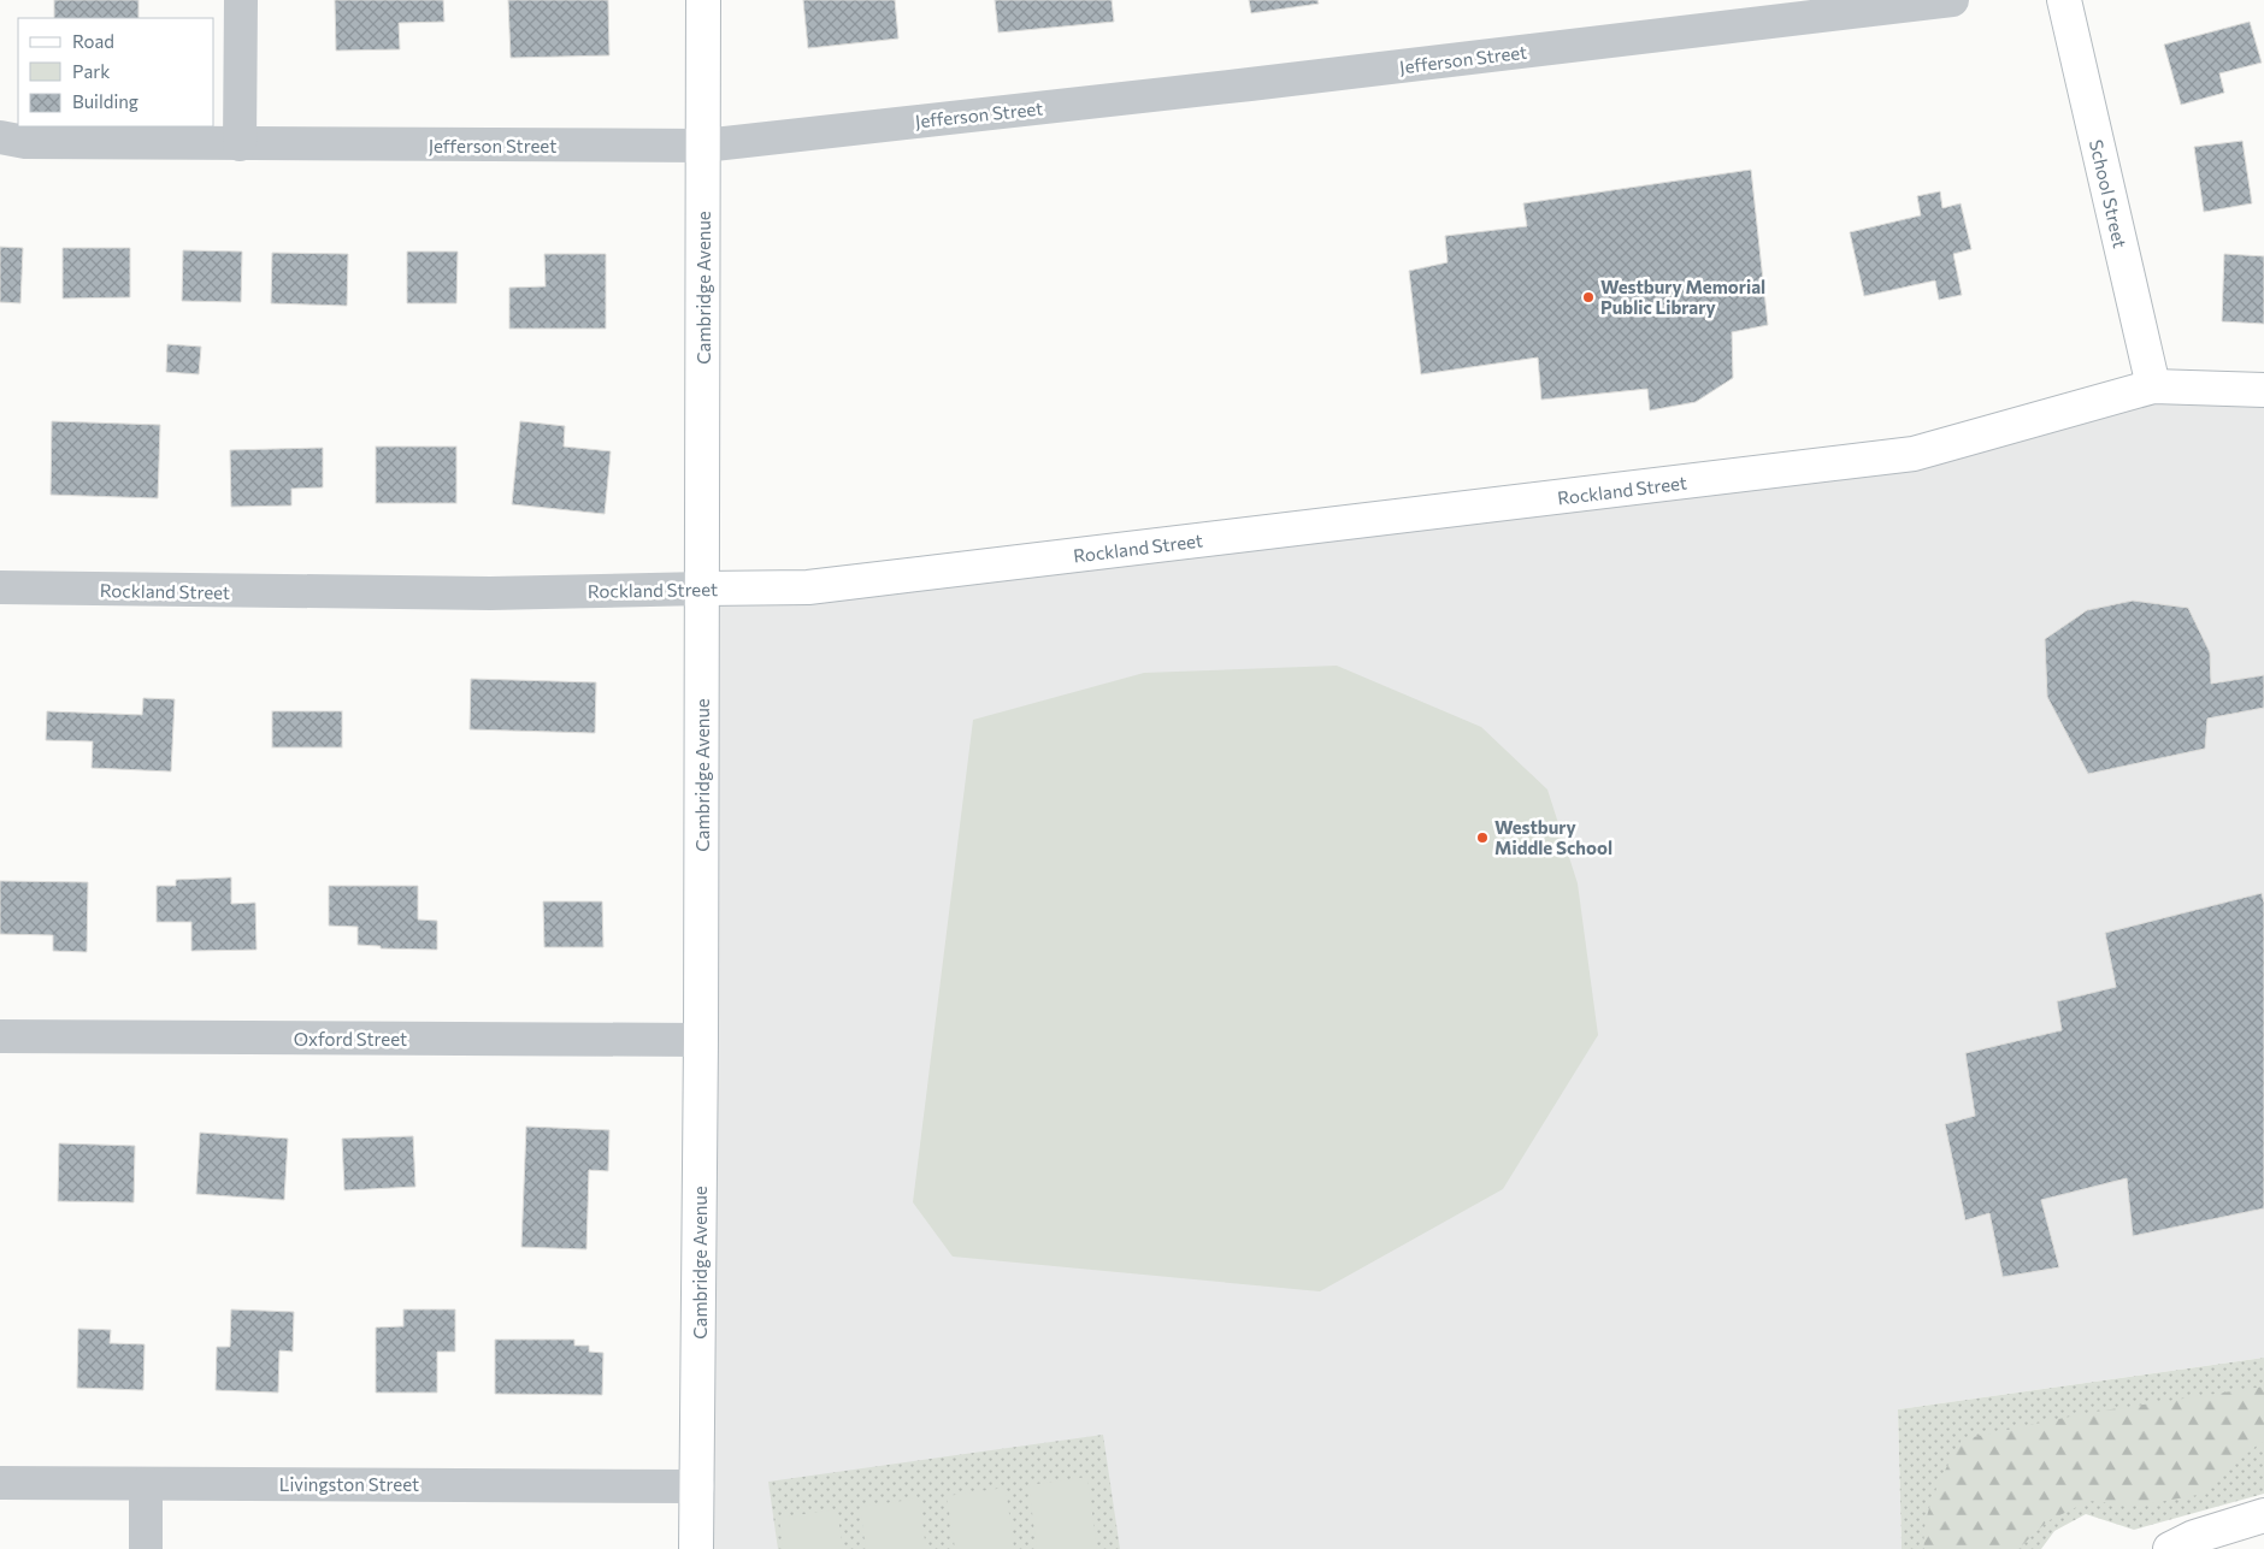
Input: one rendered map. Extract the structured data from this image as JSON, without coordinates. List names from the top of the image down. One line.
{"streets":{"main road":["School Street","Cambridge Avenue","Rockland Street"],"street":["Jefferson Street","Oxford Street","Livingston Street"]},"crossings":[["Jefferson Street","Cambridge Avenue"],["School Street","Rockland Street"],["Cambridge Avenue","Rockland Street"],["Cambridge Avenue","Oxford Street"],["Cambridge Avenue","Livingston Street"]],"places":["Westbury Memorial Public Library","Westbury Middle School"],"legend":["Road","Park","Building"]}
